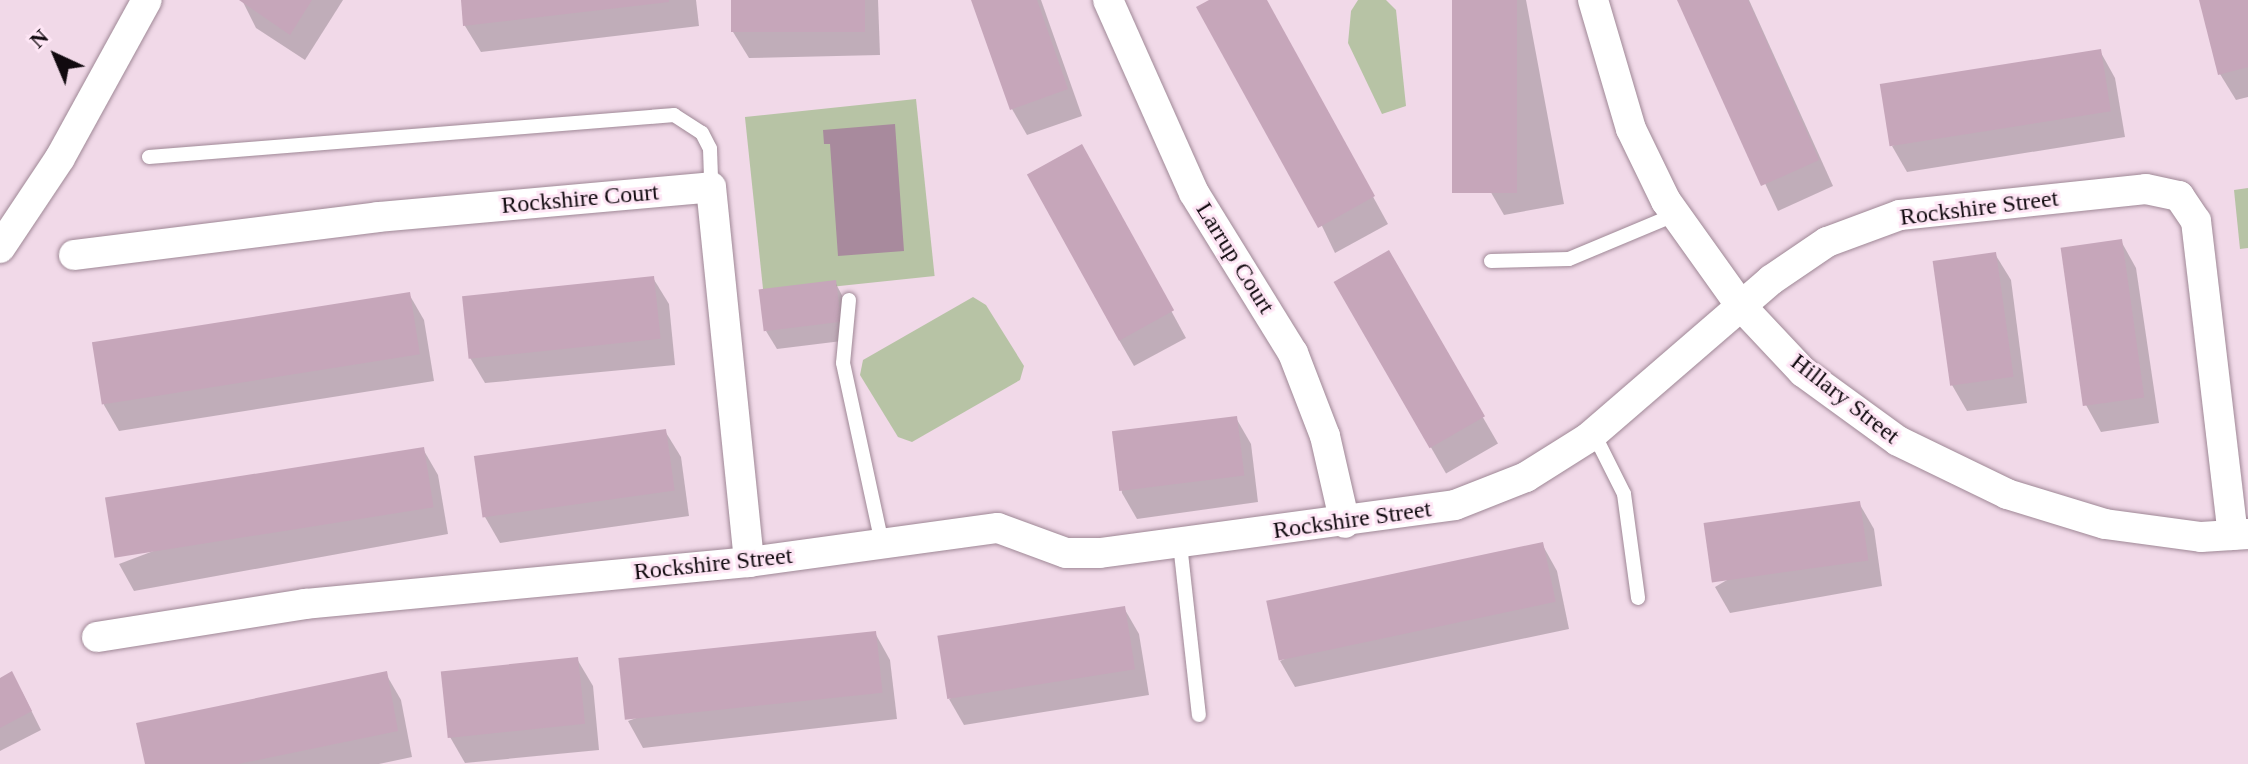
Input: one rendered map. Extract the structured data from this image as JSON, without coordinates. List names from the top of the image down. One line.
{"streets":{"street":["Rockshire Court","Rockshire Street","Larrup Court","Hillary Street"]},"crossings":[["Rockshire Street","Larrup Court"],["Rockshire Street","Hillary Street"]],"north":"top left"}
